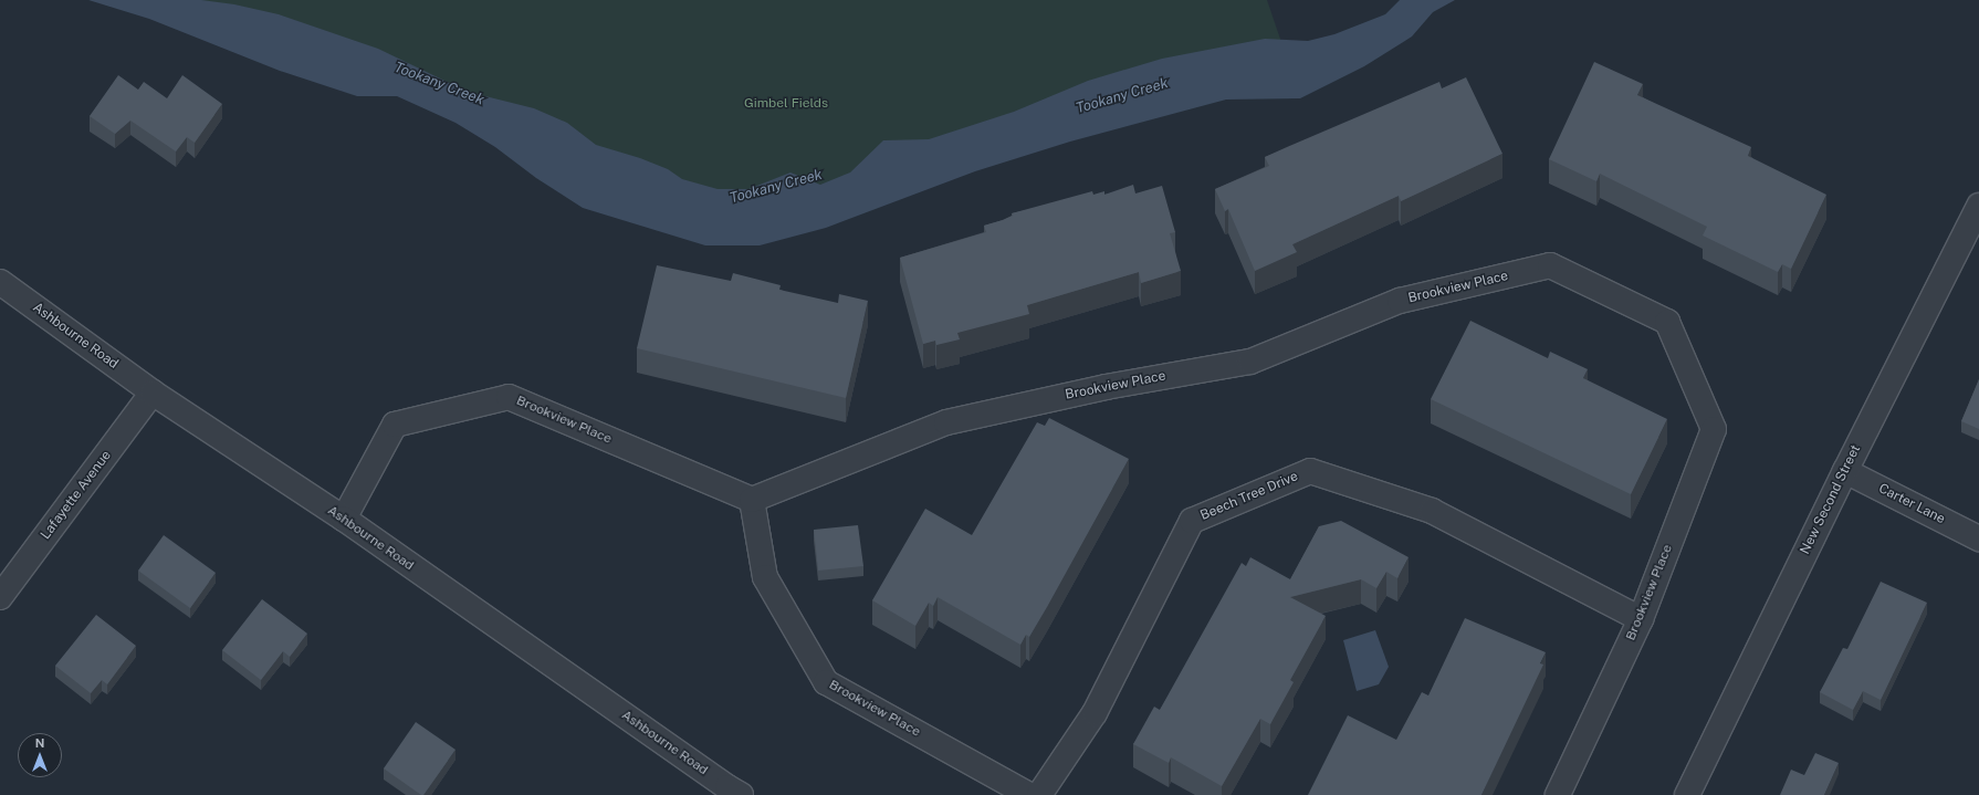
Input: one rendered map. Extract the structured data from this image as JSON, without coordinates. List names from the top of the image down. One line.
{"streets":{"street":["Brookview Place","Ashbourne Road","Lafayette Avenue","Beech Tree Drive","New Second Street","Carter Lane"]},"crossings":[["Brookview Place","Ashbourne Road"],["Brookview Place","Beech Tree Drive"],["Ashbourne Road","Lafayette Avenue"],["New Second Street","Carter Lane"]],"water":["Tookany Creek"],"parks":["Gimbel Fields"],"north":"top"}
